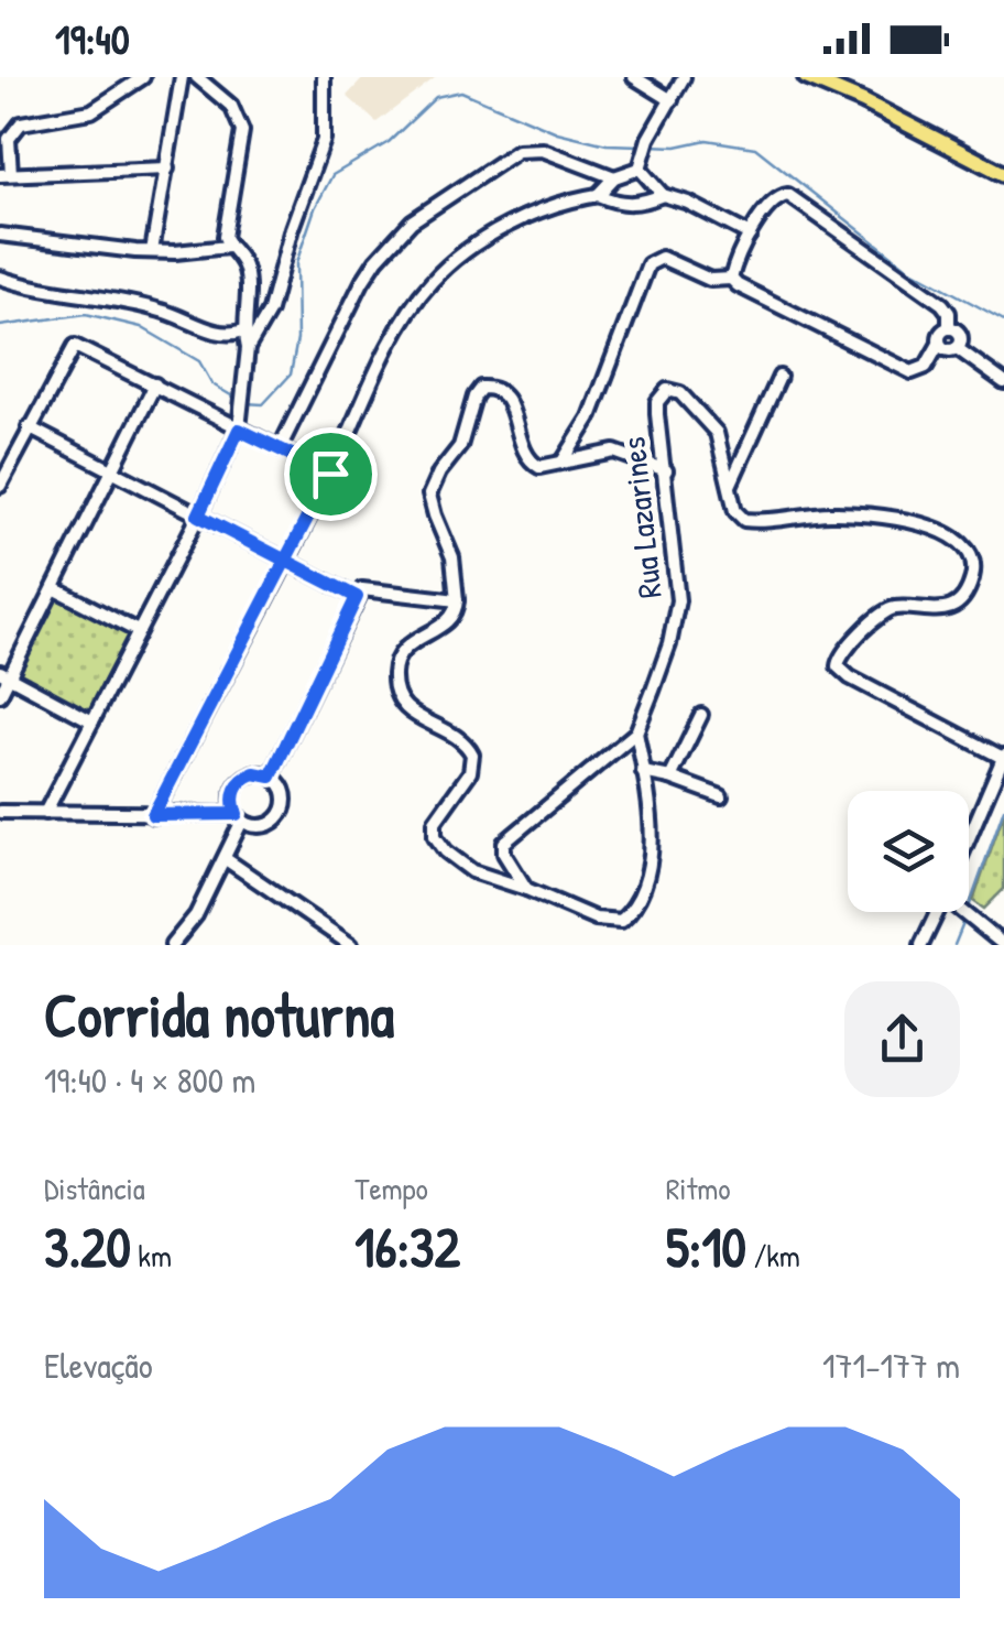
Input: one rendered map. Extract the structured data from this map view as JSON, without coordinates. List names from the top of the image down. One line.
{"streets":{"street":["Rua Lazarines"]},"page":{"status":"19:40","heading":["Corrida noturna","19:40 · 4 × 800 m"],"stats":[["Distância","3.20 km"],["Tempo","16:32"],["Ritmo","5:10 /km"]],"chart":["Elevação","171–177 m"]}}
